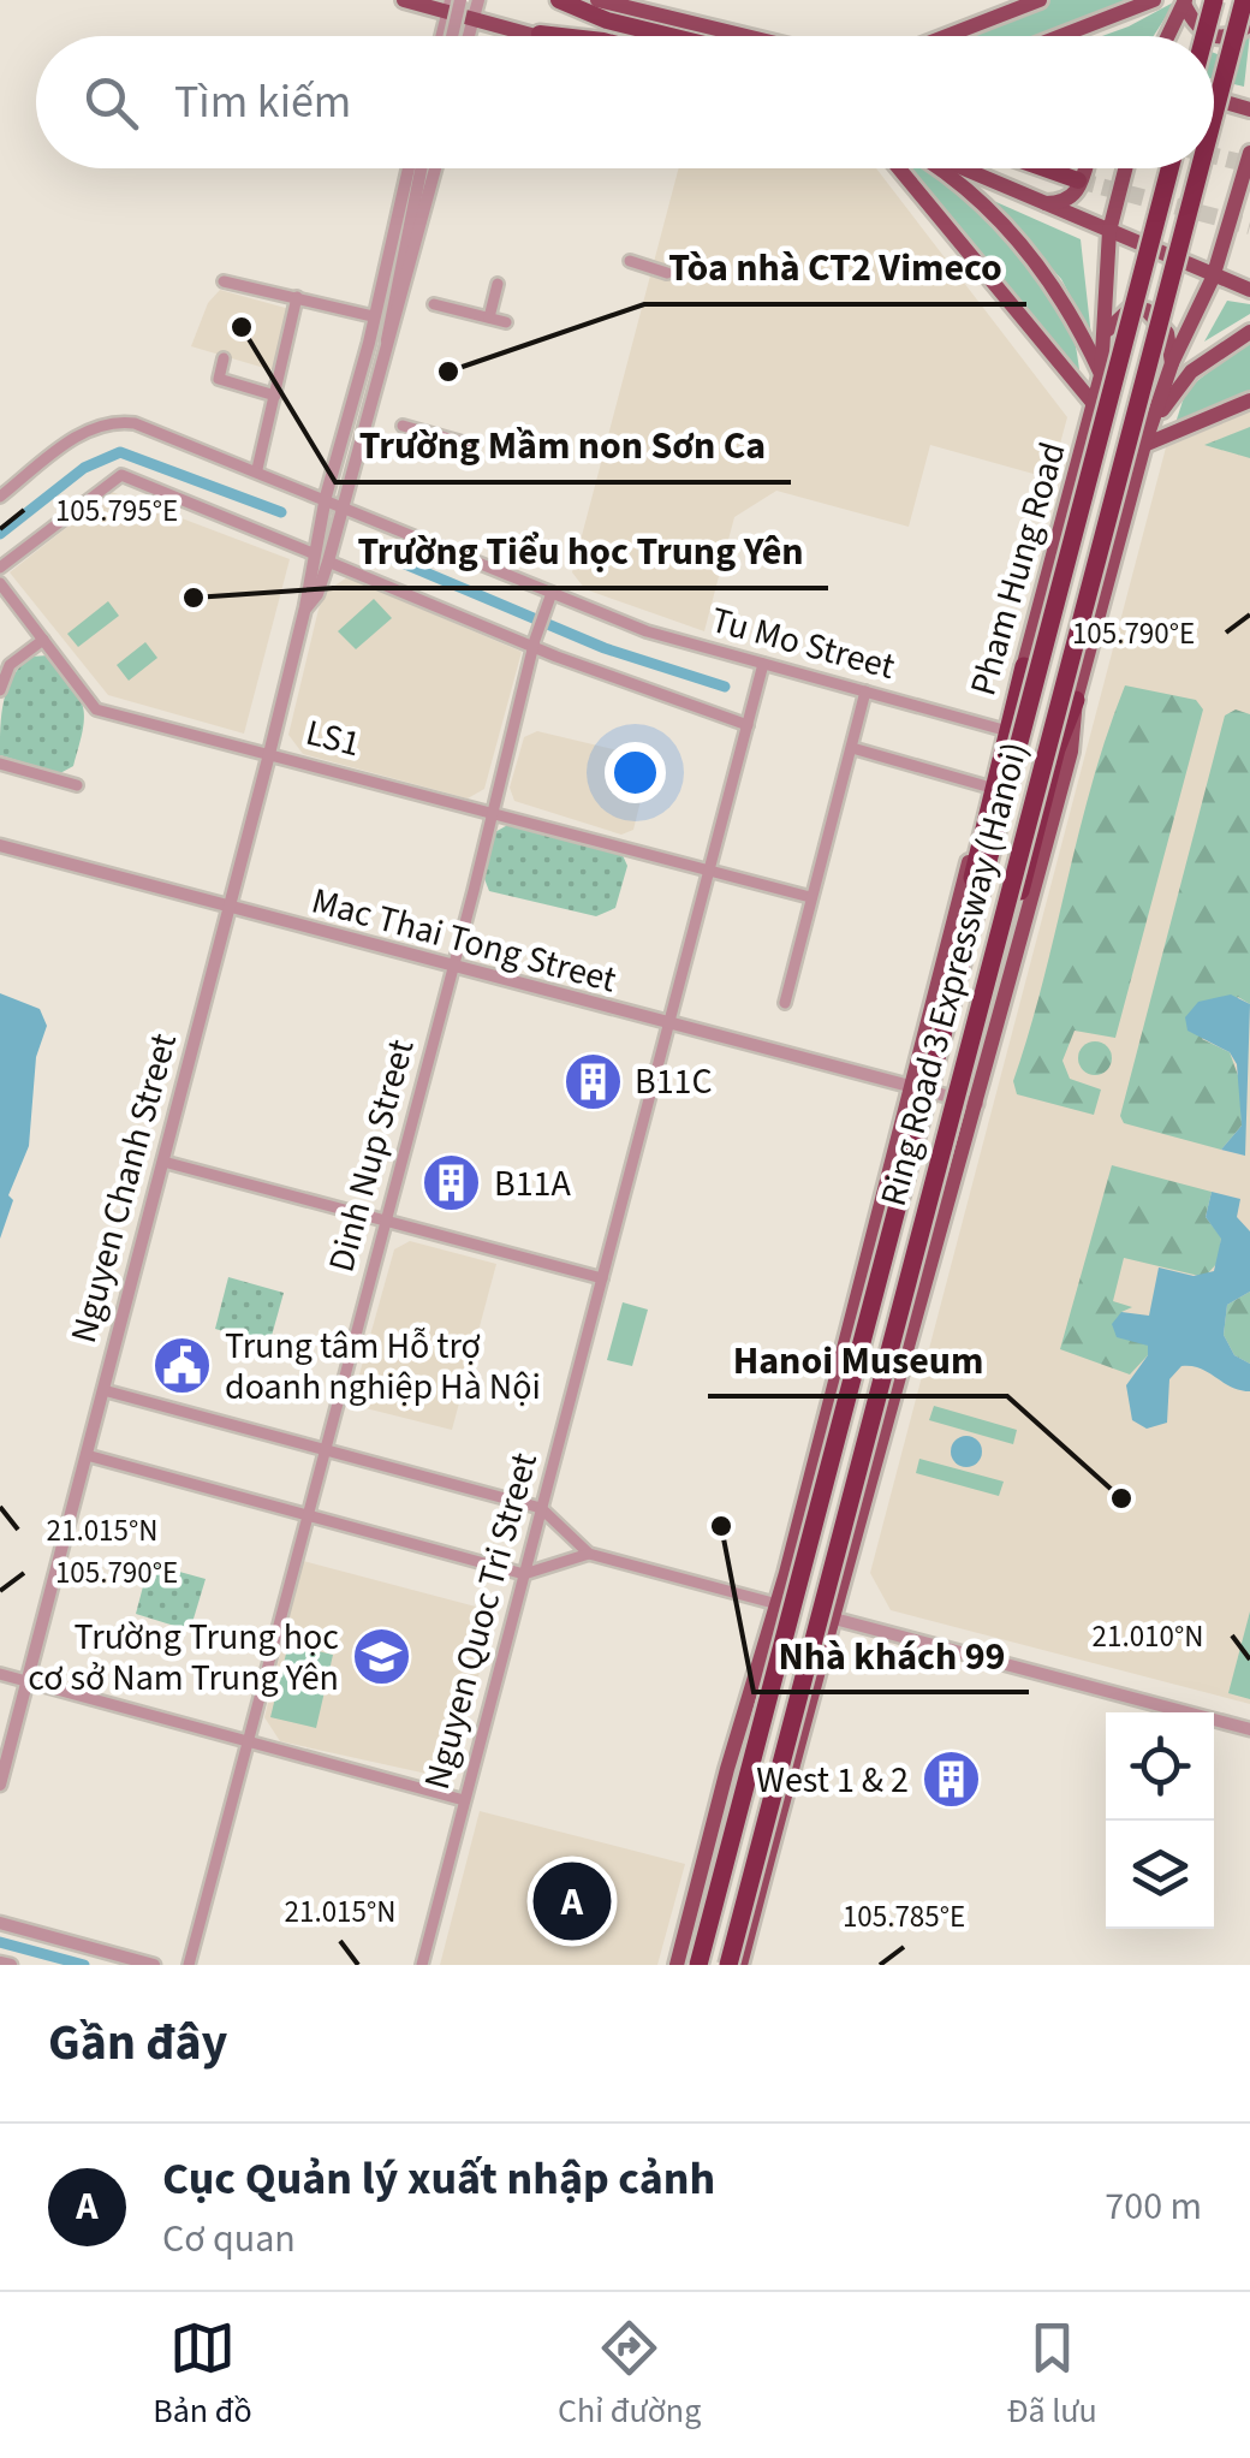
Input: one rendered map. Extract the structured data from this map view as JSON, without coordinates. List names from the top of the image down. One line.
{"streets":{"highway":["Ring Road 3 Expressway (Hanoi)"],"main road":["Pham Hung Road"],"street":["Tu Mo Street","LS1","Mac Thai Tong Street","Dinh Nup Street","Nguyen Chanh Street","Nguyen Quoc Tri Street"]},"crossings":[["Pham Hung Road","Tu Mo Street"],["Pham Hung Road","Mac Thai Tong Street"],["Tu Mo Street","Dinh Nup Street"],["Tu Mo Street","Nguyen Chanh Street"],["Tu Mo Street","Nguyen Quoc Tri Street"],["LS1","Dinh Nup Street"],["LS1","Nguyen Chanh Street"],["LS1","Nguyen Quoc Tri Street"],["Mac Thai Tong Street","Dinh Nup Street"],["Mac Thai Tong Street","Nguyen Chanh Street"],["Mac Thai Tong Street","Nguyen Quoc Tri Street"]],"places":{"other":["Trường Mầm non Sơn Ca","Tòa nhà CT2 Vimeco","Trường Tiểu học Trung Yên","Hanoi Museum","Nhà khách 99"],"building":["B11C","B11A","West 1 & 2"],"public building":["Trung tâm Hỗ trợ doanh nghiệp Hà Nội"],"school or university":["Trường Trung học cơ sở Nam Trung Yên"]},"page":{"search":"Tìm kiếm","pins":"A","heading":"Gần đây","list":[{"mark":"A","name":"Cục Quản lý xuất nhập cảnh","note":"Cơ quan","value":"700 m"}],"nav":["Bản đồ","Chỉ đường","Đã lưu"]},"coordinates":["105.795°E","105.790°E","21.015°N","21.010°N","105.785°E"]}
